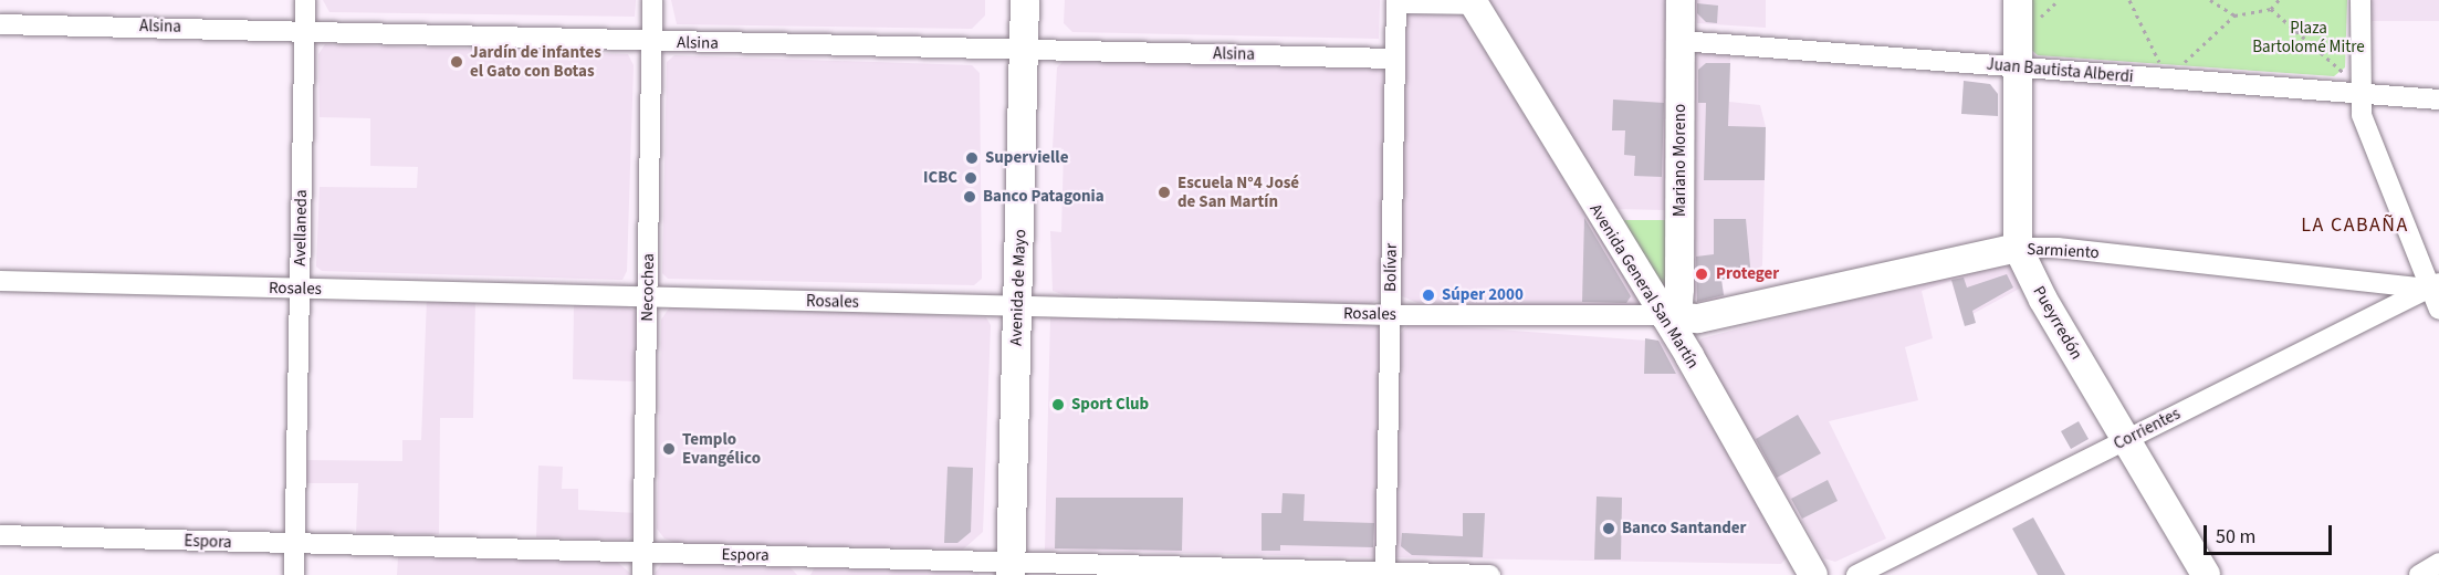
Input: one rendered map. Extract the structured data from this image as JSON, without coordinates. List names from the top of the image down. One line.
{"streets":{"street":["Alsina","Juan Bautista Alberdi","Mariano Moreno","Avellaneda","Sarmiento","Bolívar","Avenida General San Martín","Necochea","Avenida de Mayo","Rosales","Pueyrredón","Corrientes","Espora"]},"crossings":[["Alsina","Avellaneda"],["Alsina","Bolívar"],["Alsina","Necochea"],["Alsina","Avenida de Mayo"],["Juan Bautista Alberdi","Mariano Moreno"],["Juan Bautista Alberdi","Pueyrredón"],["Mariano Moreno","Sarmiento"],["Mariano Moreno","Avenida General San Martín"],["Mariano Moreno","Rosales"],["Avellaneda","Rosales"],["Avellaneda","Espora"],["Sarmiento","Avenida General San Martín"],["Sarmiento","Rosales"],["Sarmiento","Pueyrredón"],["Sarmiento","Corrientes"],["Bolívar","Rosales"],["Bolívar","Espora"],["Avenida General San Martín","Rosales"],["Necochea","Rosales"],["Necochea","Espora"],["Avenida de Mayo","Rosales"],["Avenida de Mayo","Espora"],["Pueyrredón","Corrientes"]],"districts":["LA CABAÑA"],"parks":["Plaza Bartolomé Mitre"],"places":["Jardín de infantes el Gato con Botas","Supervielle","ICBC","Escuela N°4 José de San Martín","Banco Patagonia","Proteger","Súper 2000","Sport Club","Templo Evangélico","Banco Santander"],"scale_bar":"50 m"}
